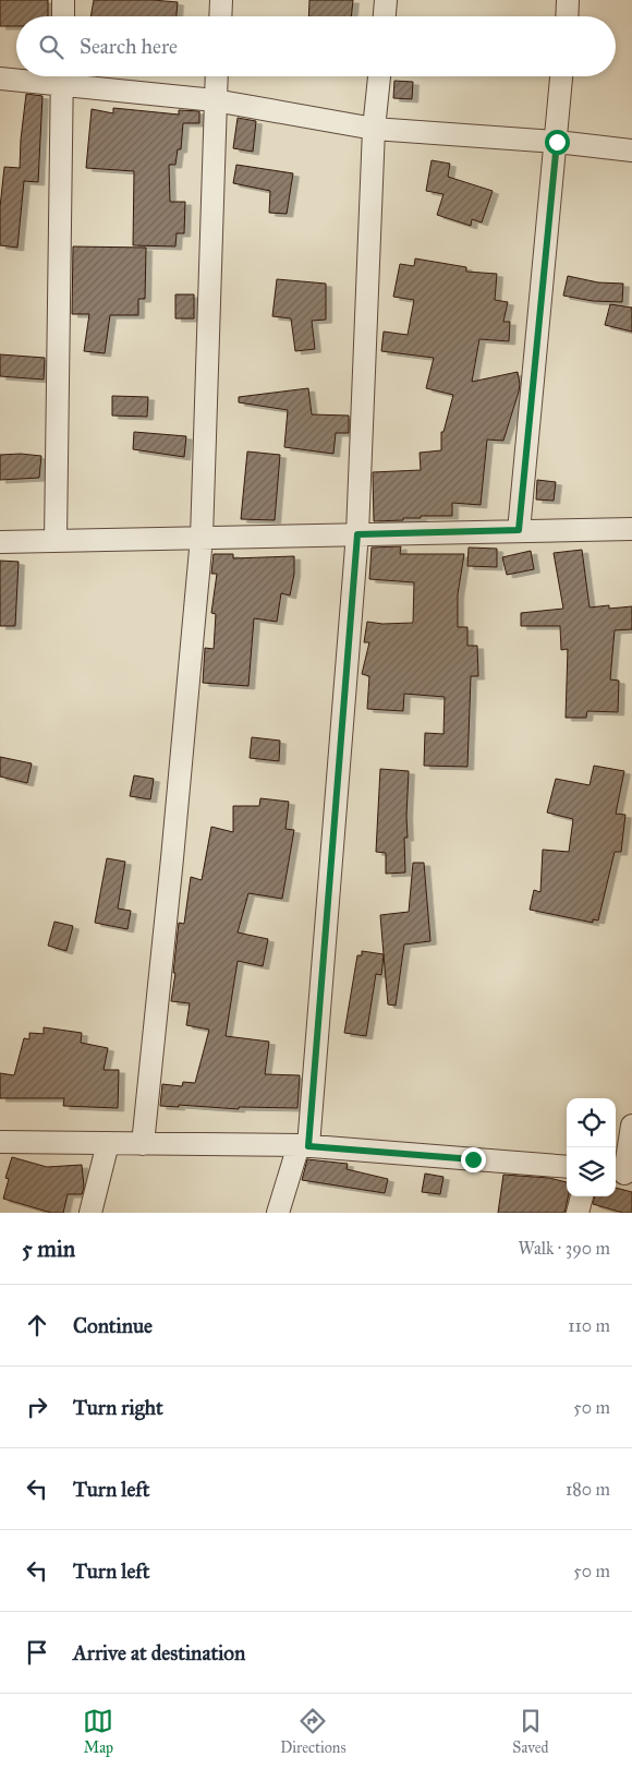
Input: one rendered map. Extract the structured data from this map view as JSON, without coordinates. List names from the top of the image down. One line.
{"page":{"search":"Search here","heading":["5 min","Walk · 390 m"],"list":[["Continue","110 m"],["Turn right","50 m"],["Turn left","180 m"],["Turn left","50 m"],"Arrive at destination"],"nav":["Map","Directions","Saved"]}}
